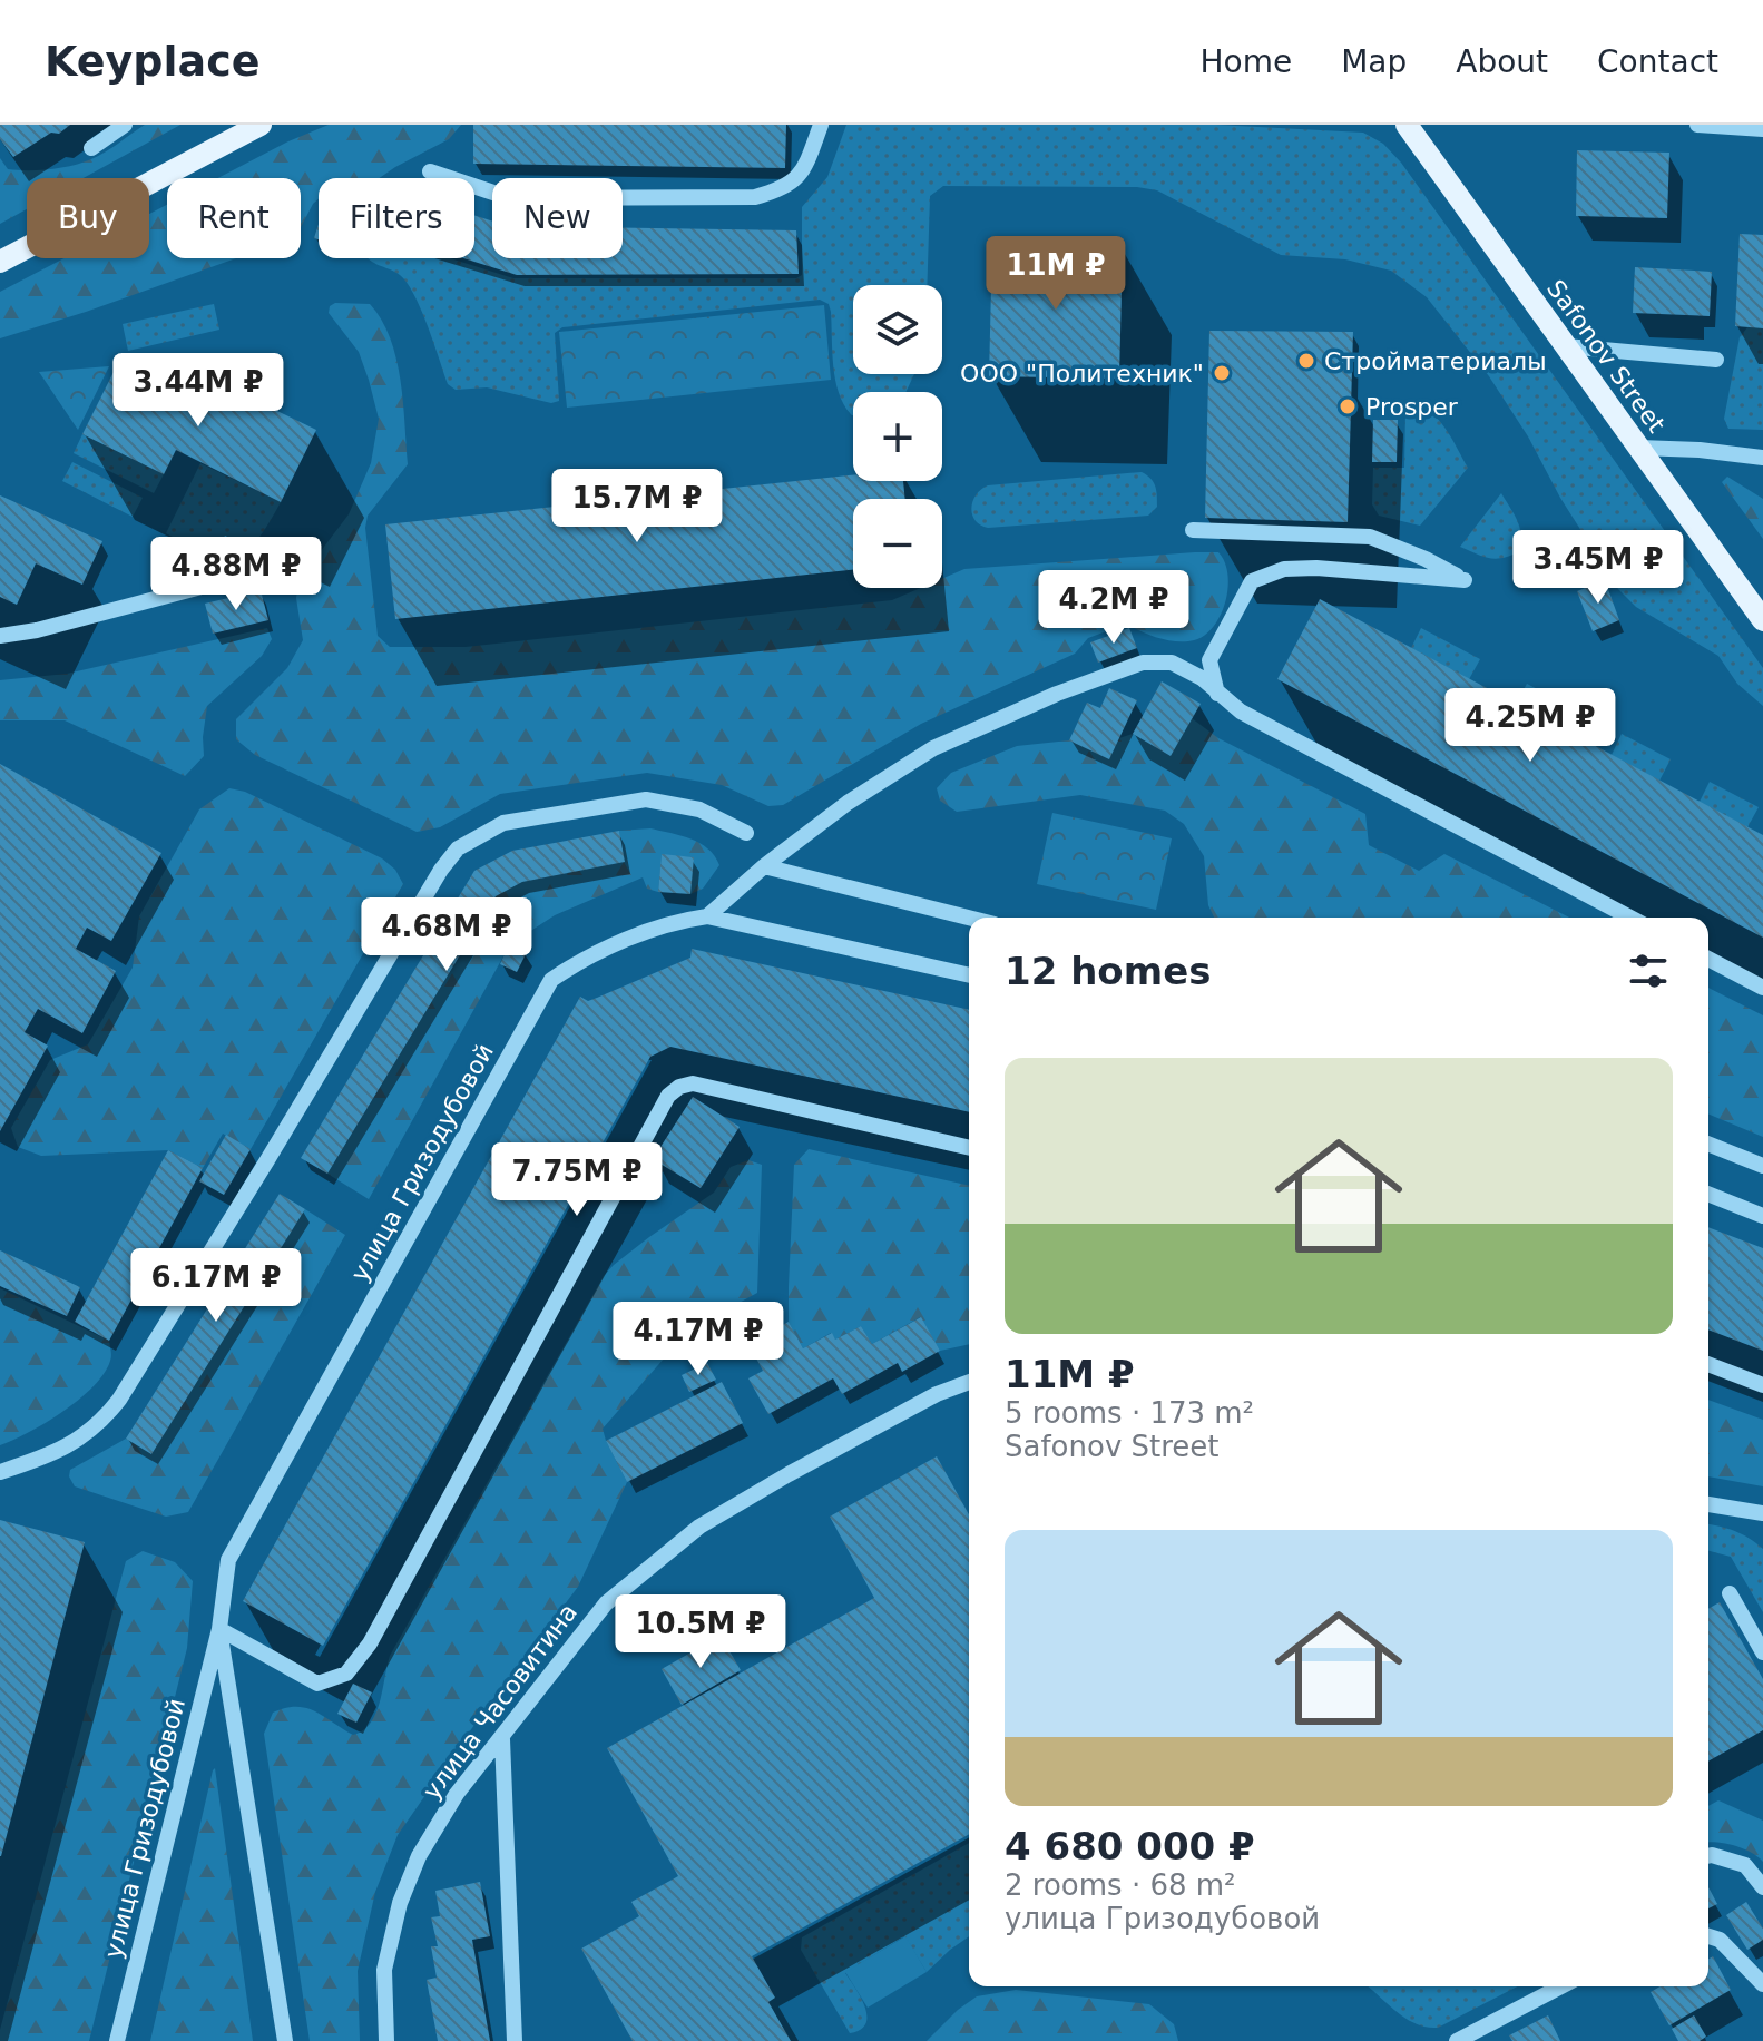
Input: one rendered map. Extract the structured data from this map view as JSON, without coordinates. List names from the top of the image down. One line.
{"streets":{"main road":["Safonov Street"],"street":["улица Гризодубовой","улица Часовитина"]},"places":["Стройматериалы","ООО \"Политехник\"","Prosper"],"page":{"header":"Keyplace","nav":["Home","Map","About","Contact"],"chip":["Buy","Rent","Filters","New"],"price":["11M ₽","3.44M ₽","15.7M ₽","3.45M ₽","4.88M ₽","4.2M ₽","4.25M ₽","4.68M ₽","7.75M ₽","6.17M ₽","4.17M ₽","10.5M ₽"],"map_buttons":["+","−"],"heading":"12 homes","list":[{"name":"11M ₽","note":"5 rooms · 173 m² · Safonov Street"},{"name":"4 680 000 ₽","note":"2 rooms · 68 m² · улица Гризодубовой"}]}}
